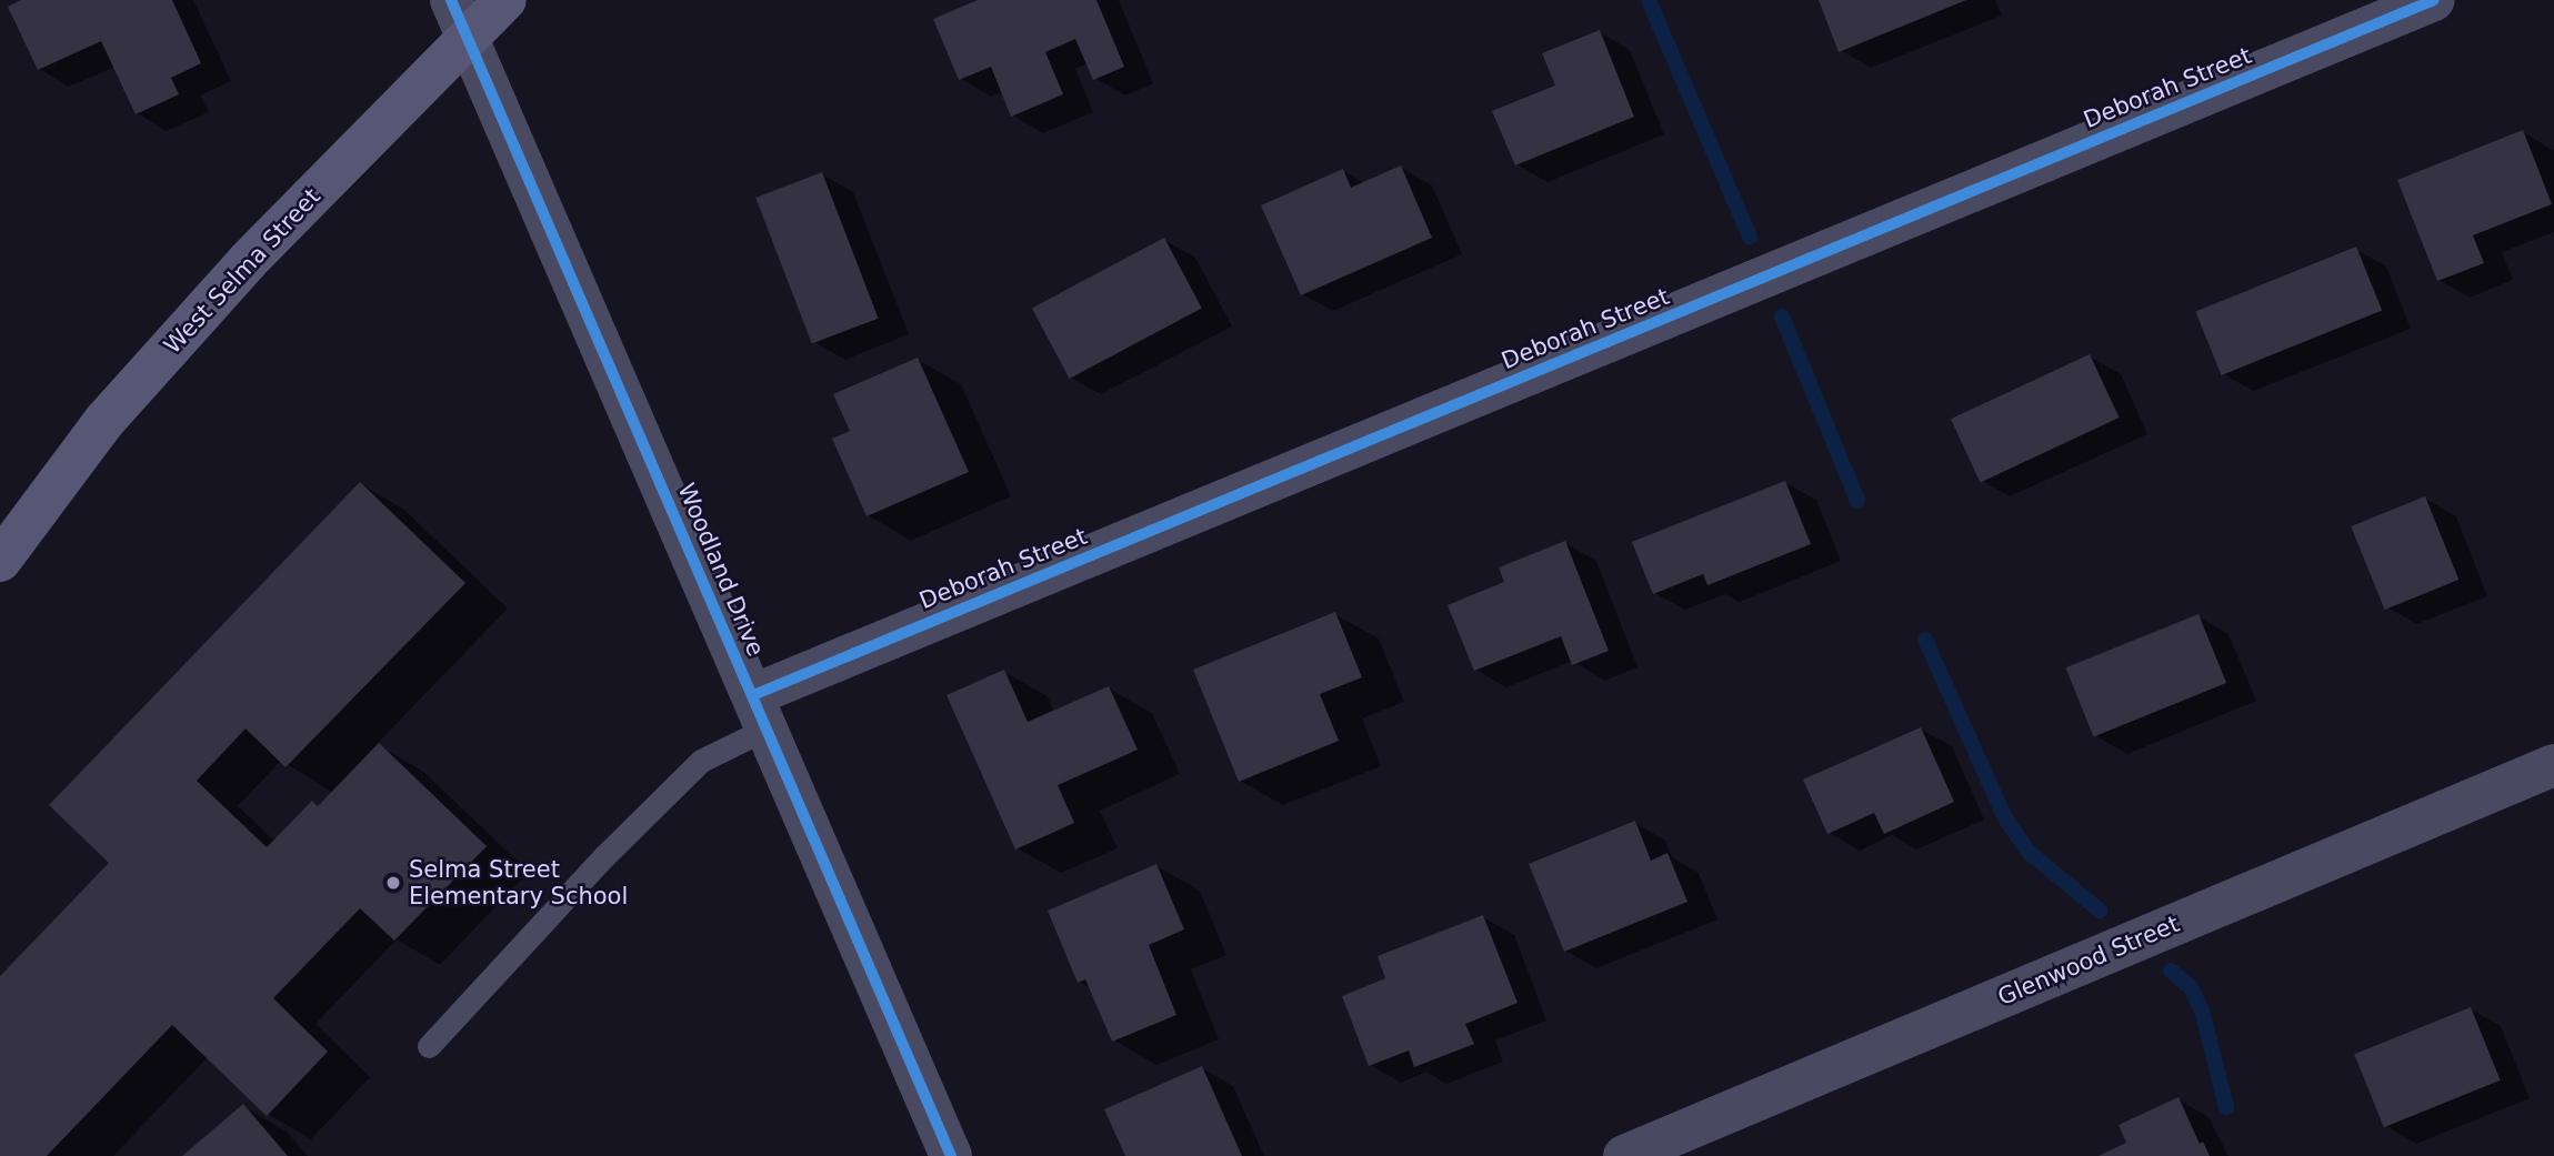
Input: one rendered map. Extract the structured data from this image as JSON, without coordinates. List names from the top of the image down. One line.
{"streets":{"street":["Deborah Street","West Selma Street","Woodland Drive","Glenwood Street"]},"crossings":[["Deborah Street","Woodland Drive"],["West Selma Street","Woodland Drive"]],"places":["Selma Street Elementary School"]}
